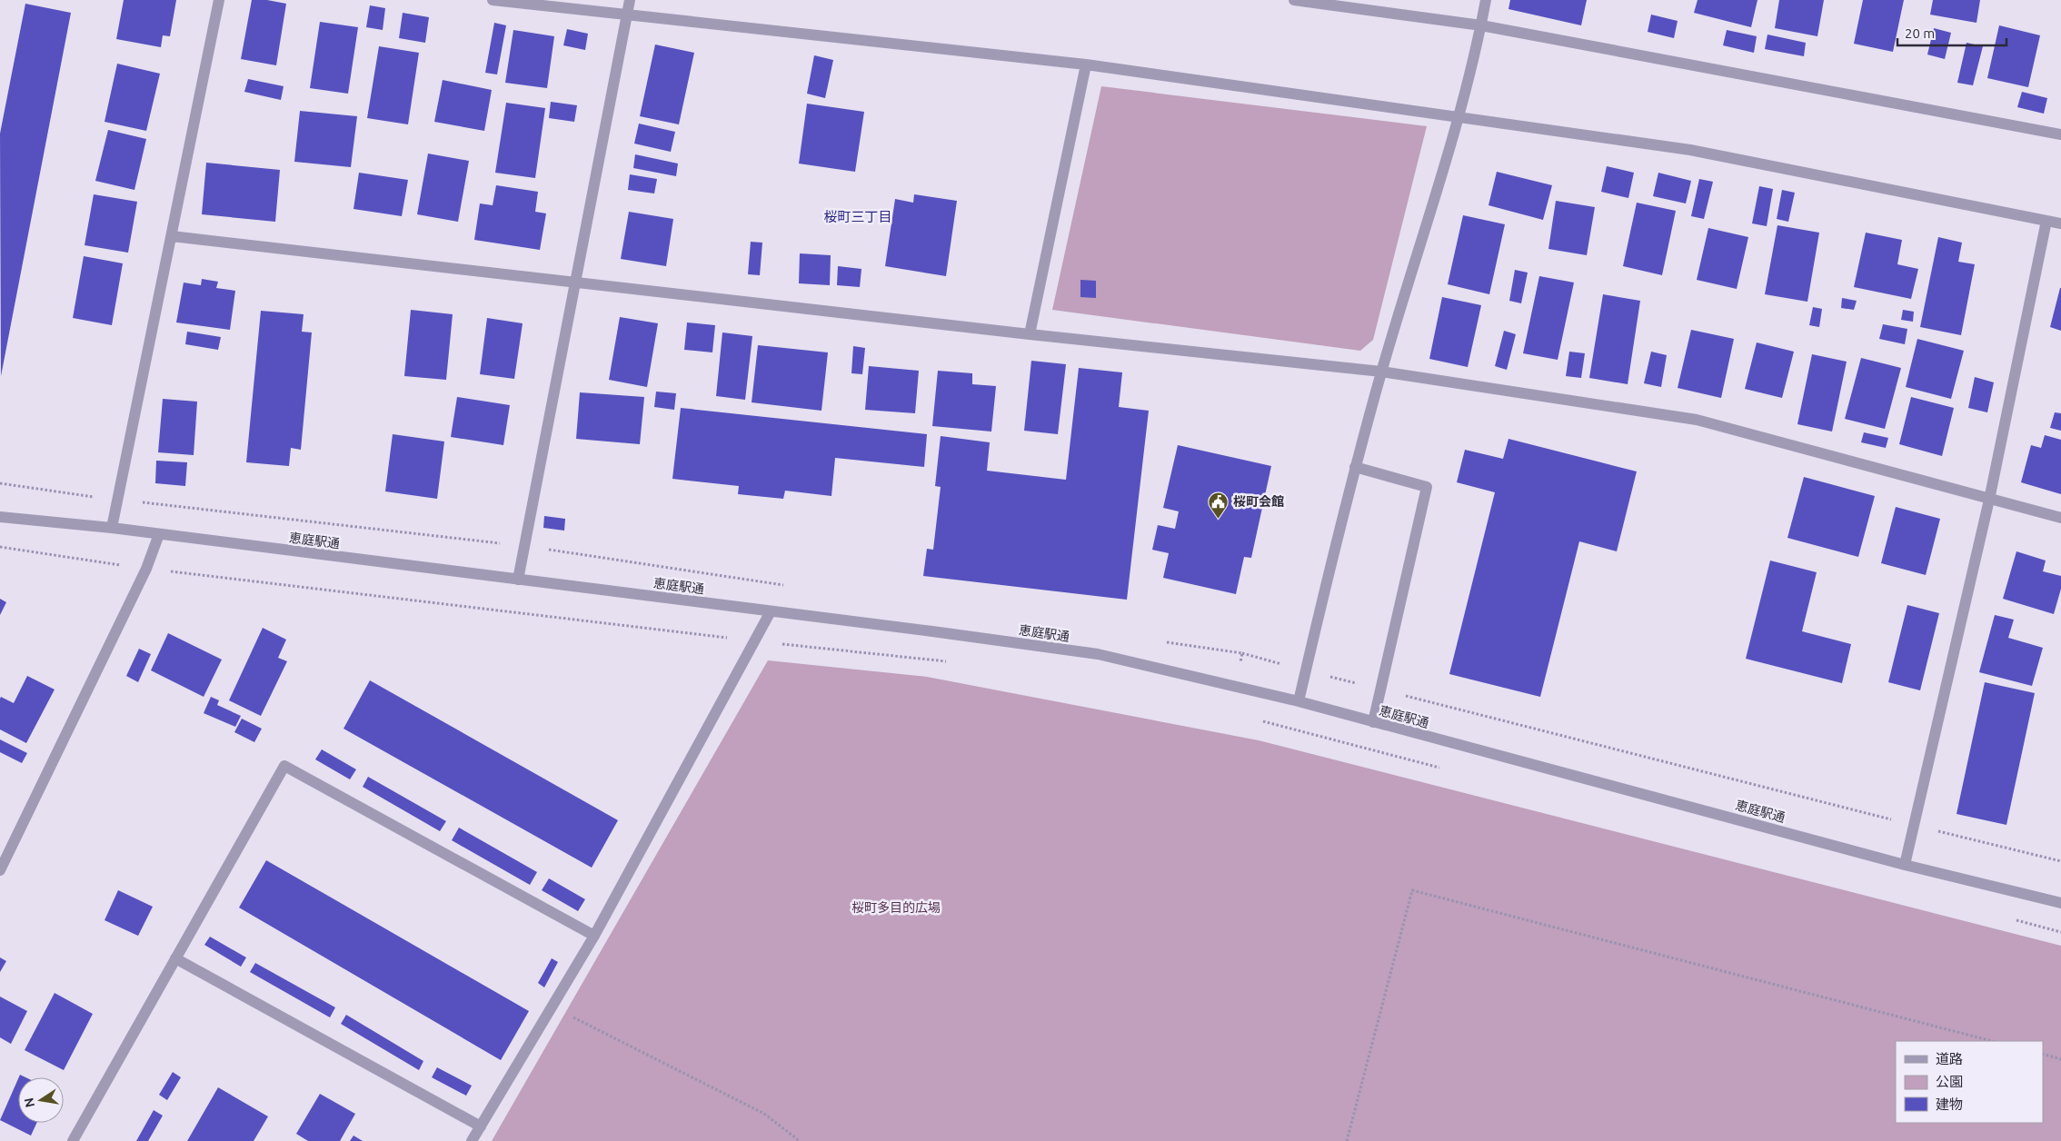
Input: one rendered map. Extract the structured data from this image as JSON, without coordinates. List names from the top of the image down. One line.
{"streets":{"street":["恵庭駅通"]},"districts":["桜町三丁目"],"parks":["桜町多目的広場"],"places":{"public building":["桜町会館"]},"legend":["道路","公園","建物"],"scale_bar":"20 m","north":"left"}
